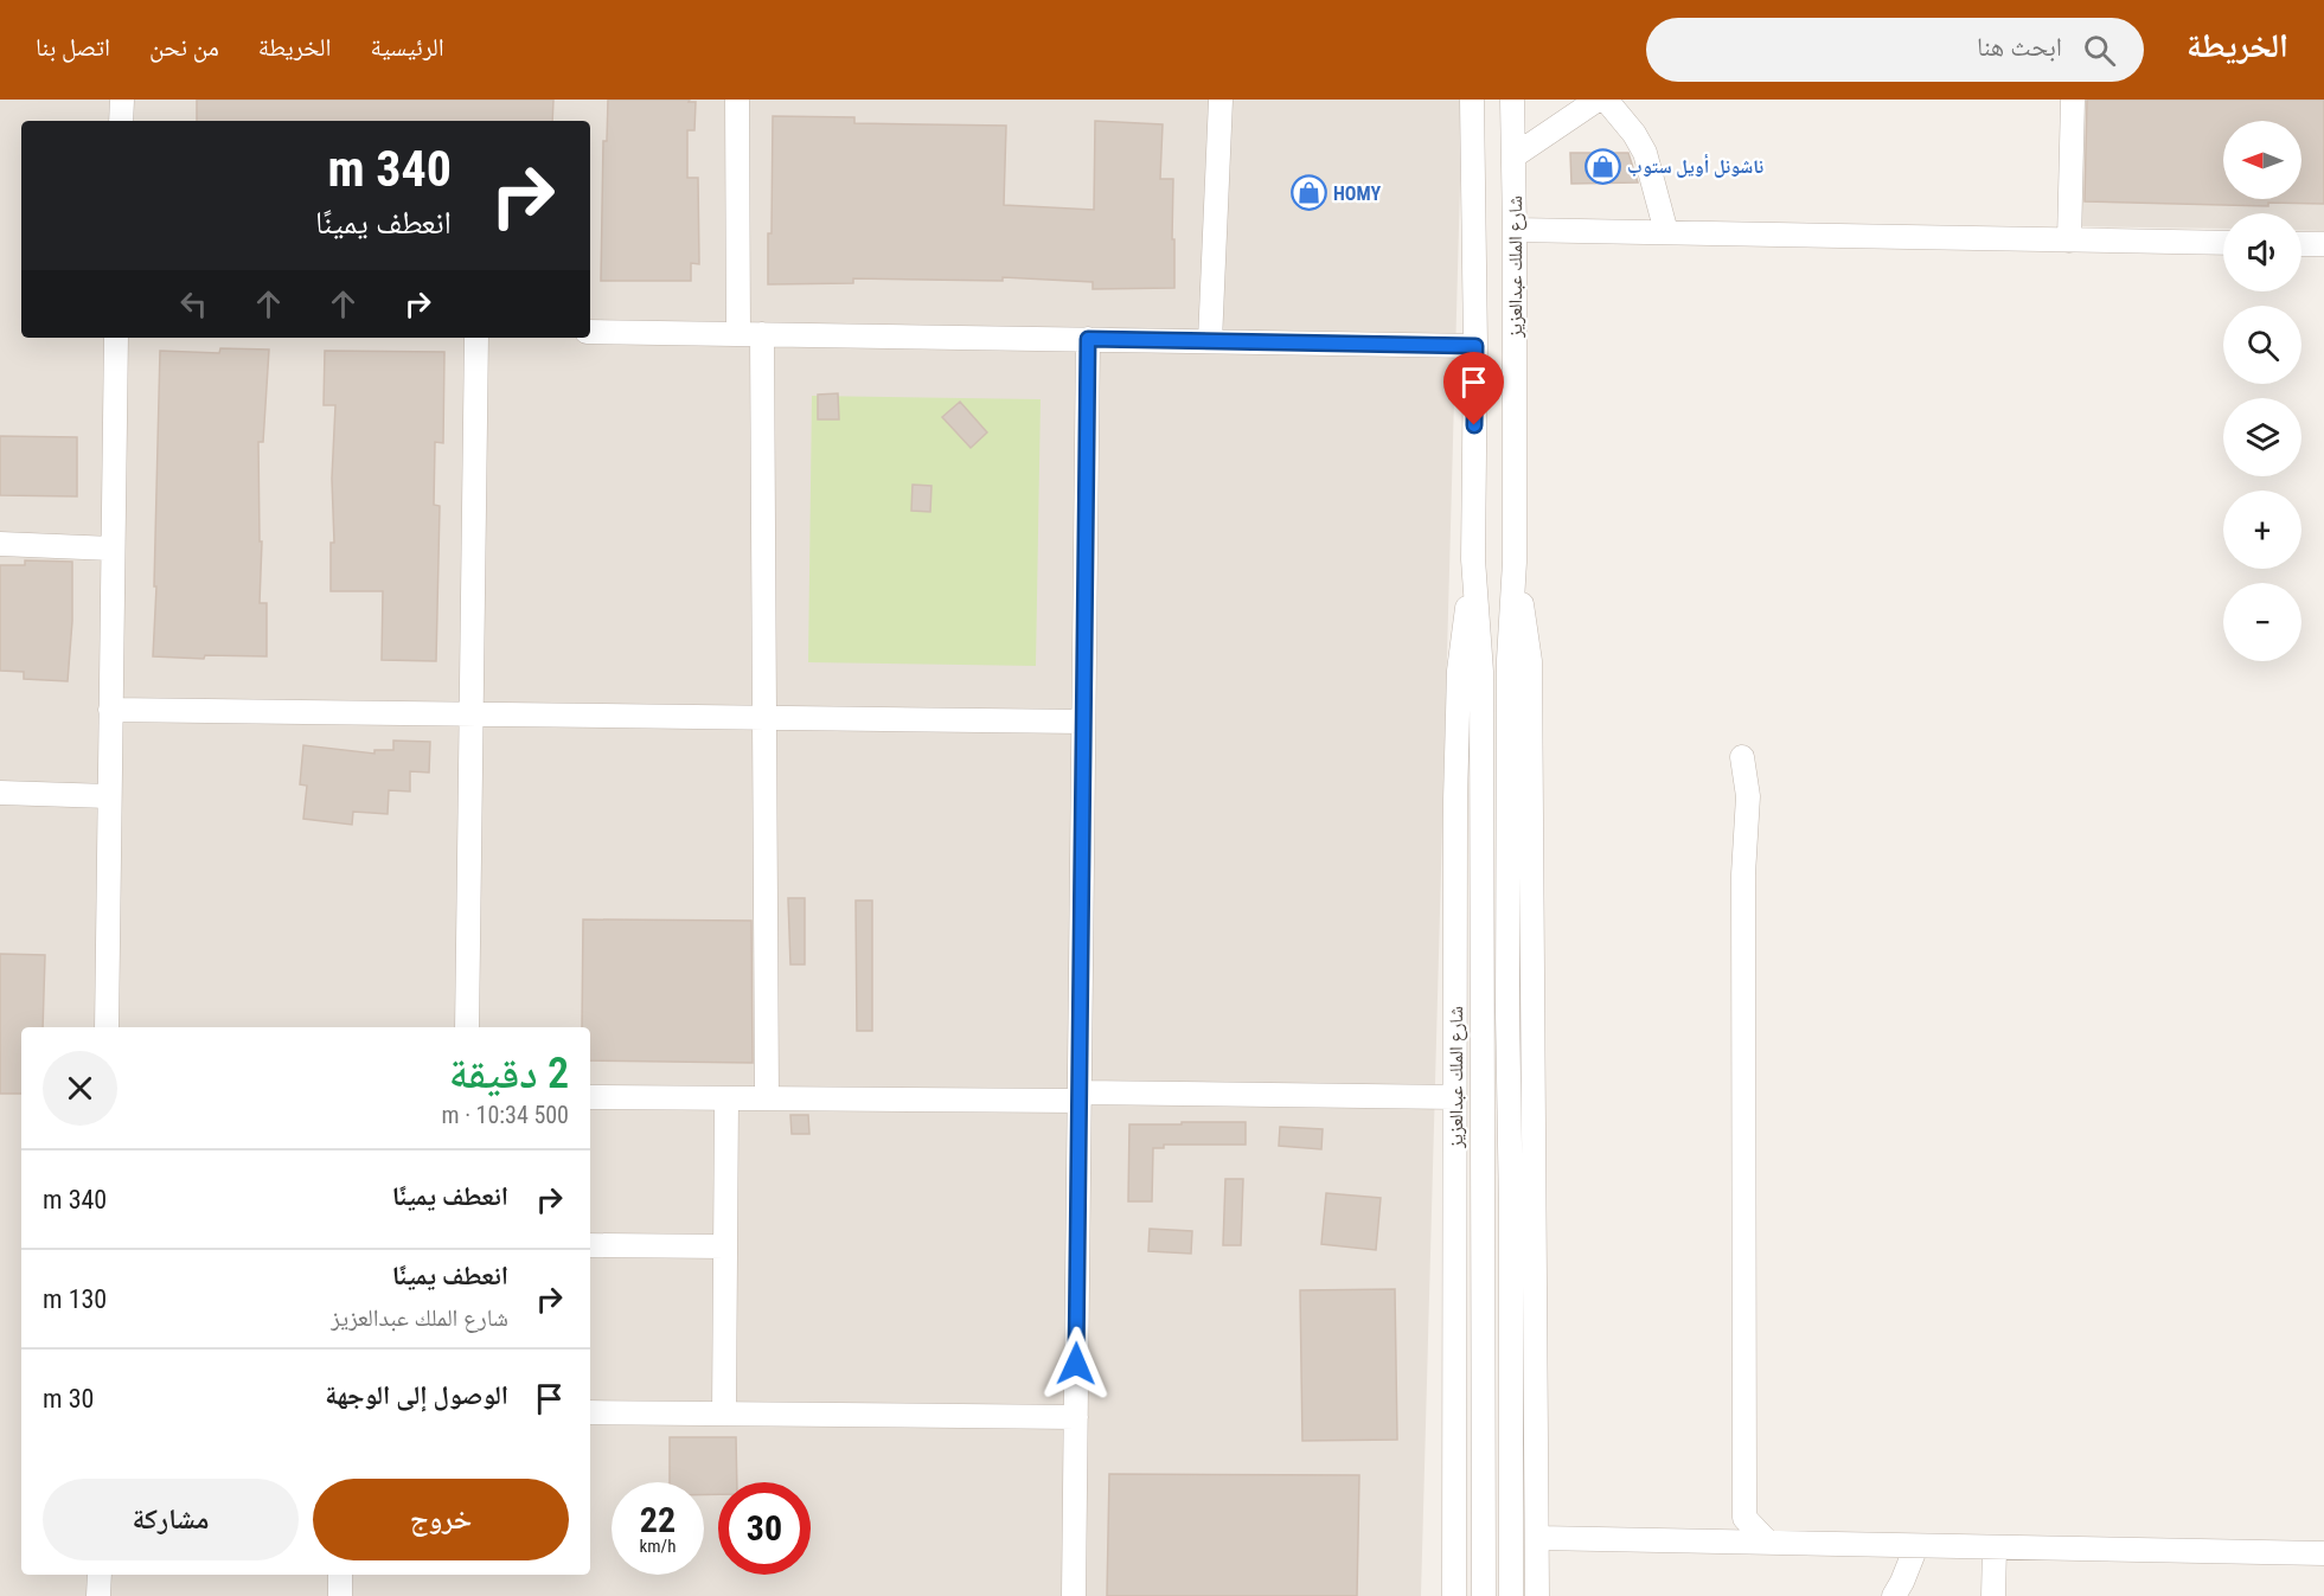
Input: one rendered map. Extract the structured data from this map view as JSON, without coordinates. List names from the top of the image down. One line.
{"streets":{"street":["شارع الملك عبدالعزيز"]},"places":{"shop":["ناشونل أويل ستوب","HOMY"]},"north":"left","page":{"header":"الخريطة","search":"ابحث هنا","nav":["الرئيسية","الخريطة","من نحن","اتصل بنا"],"map_buttons":["+","−"],"turn":["340 m","انعطف يمينًا"],"heading":["2 دقيقة","500 m · 10:34"],"list":[{"name":"انعطف يمينًا","value":"340 m"},{"name":"انعطف يمينًا","note":"شارع الملك عبدالعزيز","value":"130 m"},{"name":"الوصول إلى الوجهة","value":"30 m"}],"buttons":["خروج","مشاركة"],"speed":"22 km/h","limit":"30"}}
